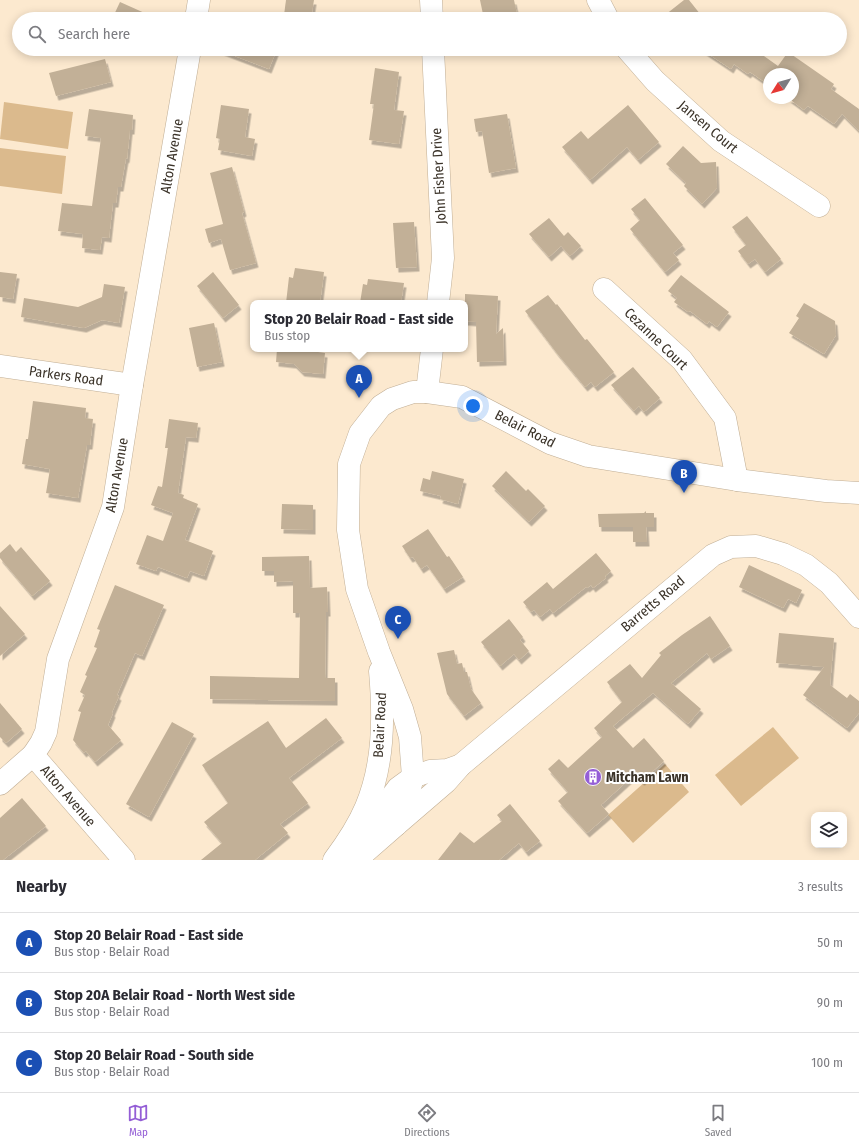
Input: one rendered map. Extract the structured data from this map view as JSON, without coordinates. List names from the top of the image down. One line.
{"streets":{"street":["Jansen Court","Alton Avenue","John Fisher Drive","Cezanne Court","Parkers Road","Belair Road","Barretts Road"]},"crossings":[["Alton Avenue","Parkers Road"],["Cezanne Court","Belair Road"],["Belair Road","Barretts Road"]],"places":{"building":["Mitcham Lawn"]},"north":"bottom left","page":{"search":"Search here","popup":["Stop 20 Belair Road - East side","Bus stop"],"pins":["A","B","C"],"heading":["Nearby","3 results"],"list":[{"mark":"A","name":"Stop 20 Belair Road - East side","note":"Bus stop · Belair Road","value":"50 m"},{"mark":"B","name":"Stop 20A Belair Road - North West side","note":"Bus stop · Belair Road","value":"90 m"},{"mark":"C","name":"Stop 20 Belair Road - South side","note":"Bus stop · Belair Road","value":"100 m"}],"nav":["Map","Directions","Saved"]}}
